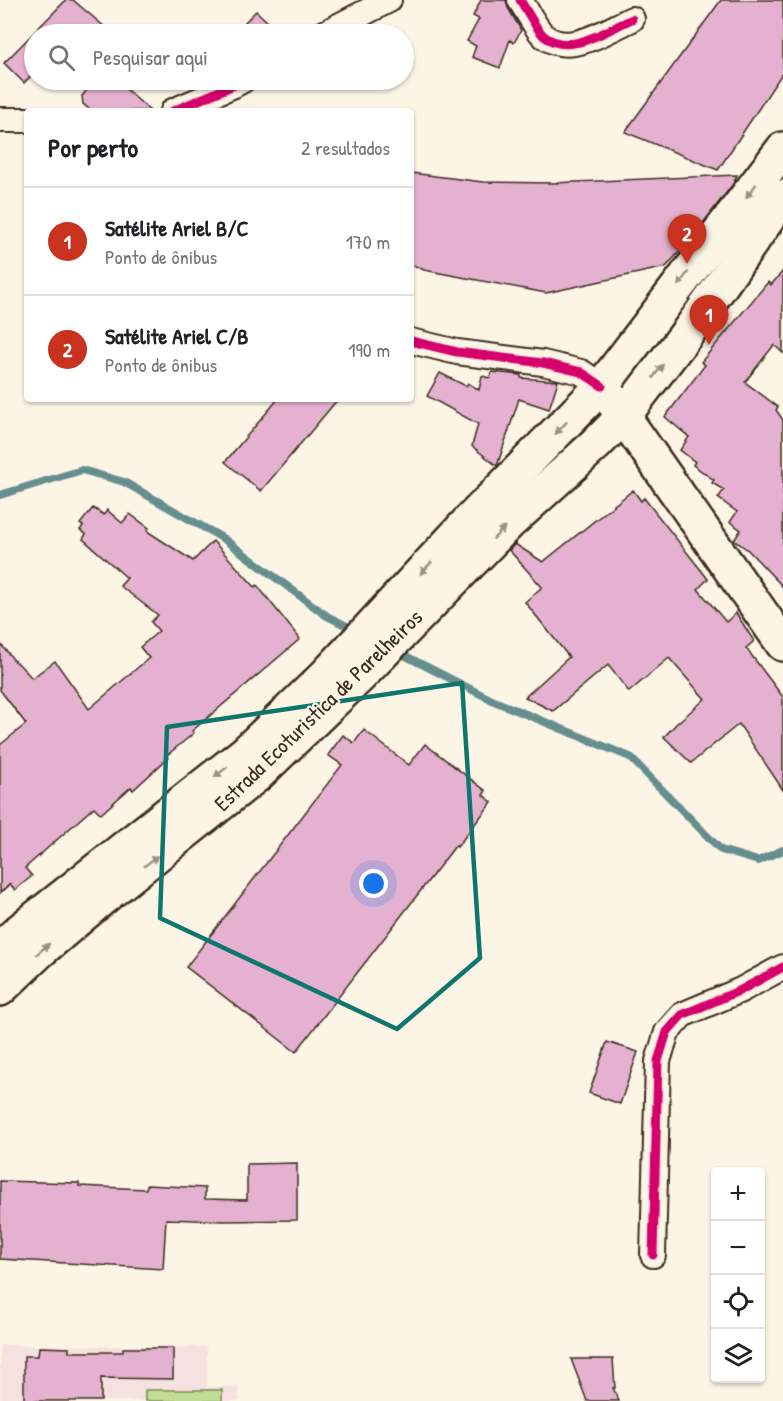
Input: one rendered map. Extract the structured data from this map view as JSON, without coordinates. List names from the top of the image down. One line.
{"streets":{"main road":["Estrada Ecoturistica de Parelheiros"]},"page":{"search":"Pesquisar aqui","heading":["Por perto","2 resultados"],"list":[{"mark":"1","name":"Satélite Ariel B/C","note":"Ponto de ônibus","value":"170 m"},{"mark":"2","name":"Satélite Ariel C/B","note":"Ponto de ônibus","value":"190 m"}],"pins":["2","1"],"map_buttons":["+","−"]}}
